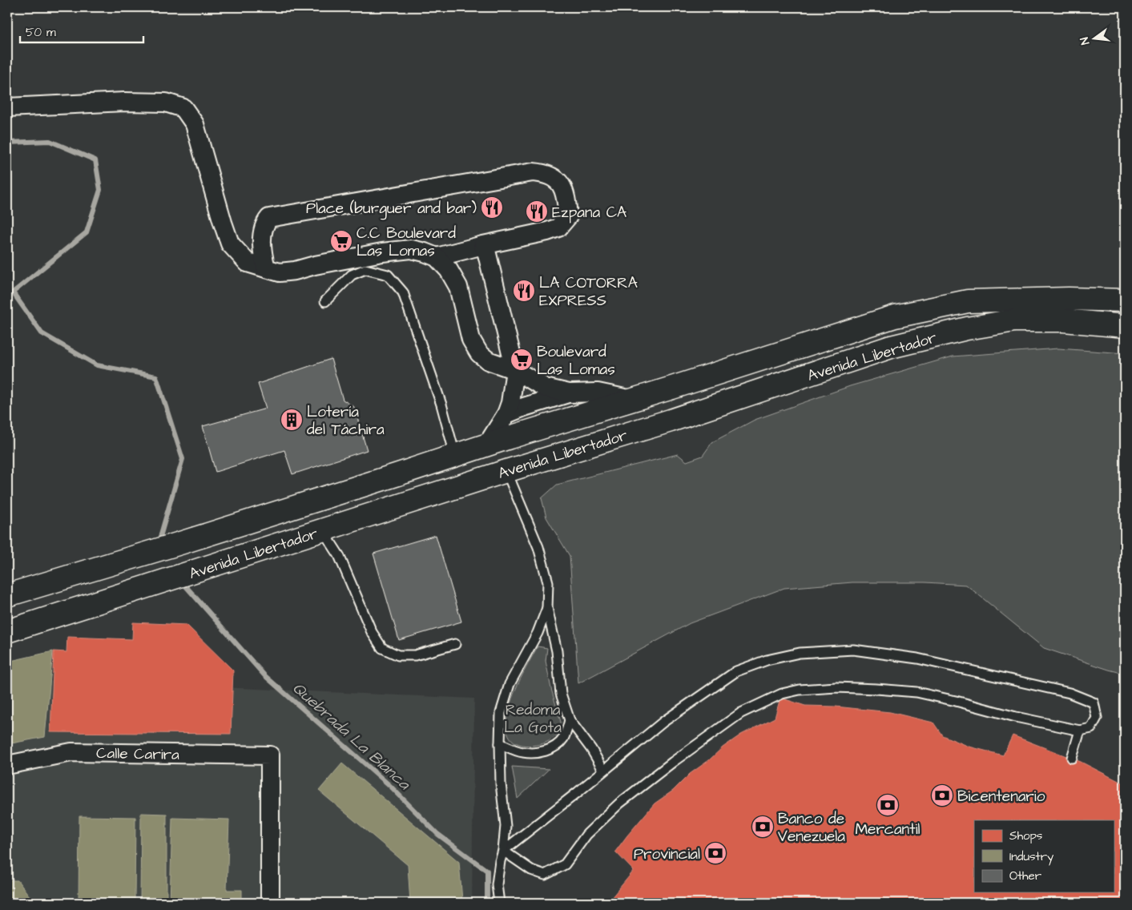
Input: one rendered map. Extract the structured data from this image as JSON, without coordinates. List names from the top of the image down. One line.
{"streets":{"main road":["Avenida Libertador"],"street":["Calle Carira"]},"water":["Quebrada La Blanca"],"parks":["Redoma La Gota"],"places":{"restaurant":["Place (burguer and bar)","Ezpana CA","LA COTORRA EXPRESS"],"supermarket":["C.C Boulevard Las Lomas","Boulevard Las Lomas"],"building":["Lotería del Táchira"],"bank":["Bicentenario","Mercantil","Banco de Venezuela","Provincial"]},"legend":["Shops","Industry","Other"],"scale_bar":"50 m","north":"left"}
